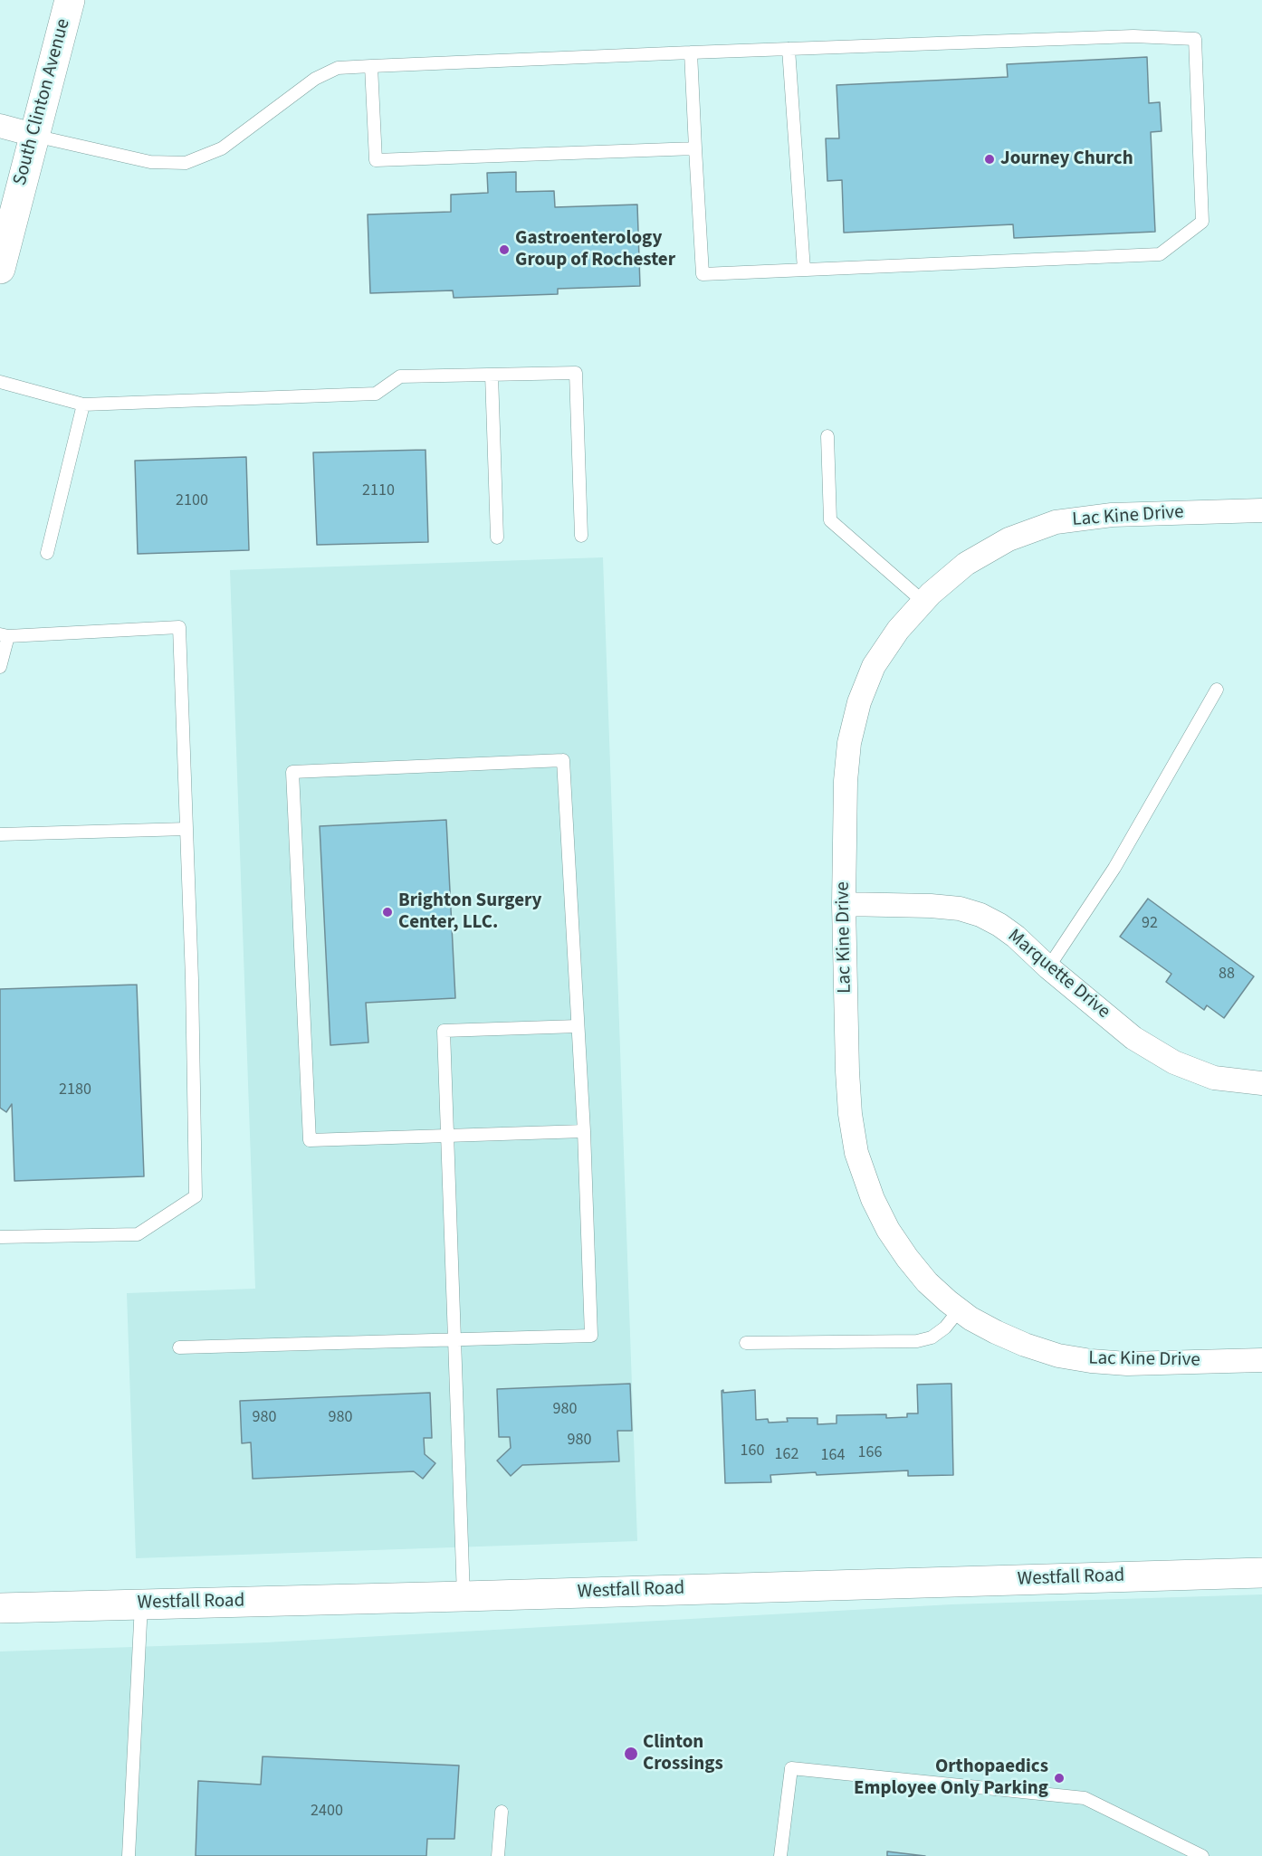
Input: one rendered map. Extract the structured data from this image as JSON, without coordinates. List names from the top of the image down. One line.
{"streets":{"street":["South Clinton Avenue","Lac Kine Drive","Marquette Drive","Westfall Road"]},"crossings":[["Lac Kine Drive","Marquette Drive"]],"places":["Journey Church","Gastroenterology Group of Rochester","Brighton Surgery Center, LLC.","Clinton Crossings","Orthopaedics Employee Only Parking"],"house_numbers":["2110","2100","92","88","2180","980","980","980","980","160","166","162","164","2400"]}
